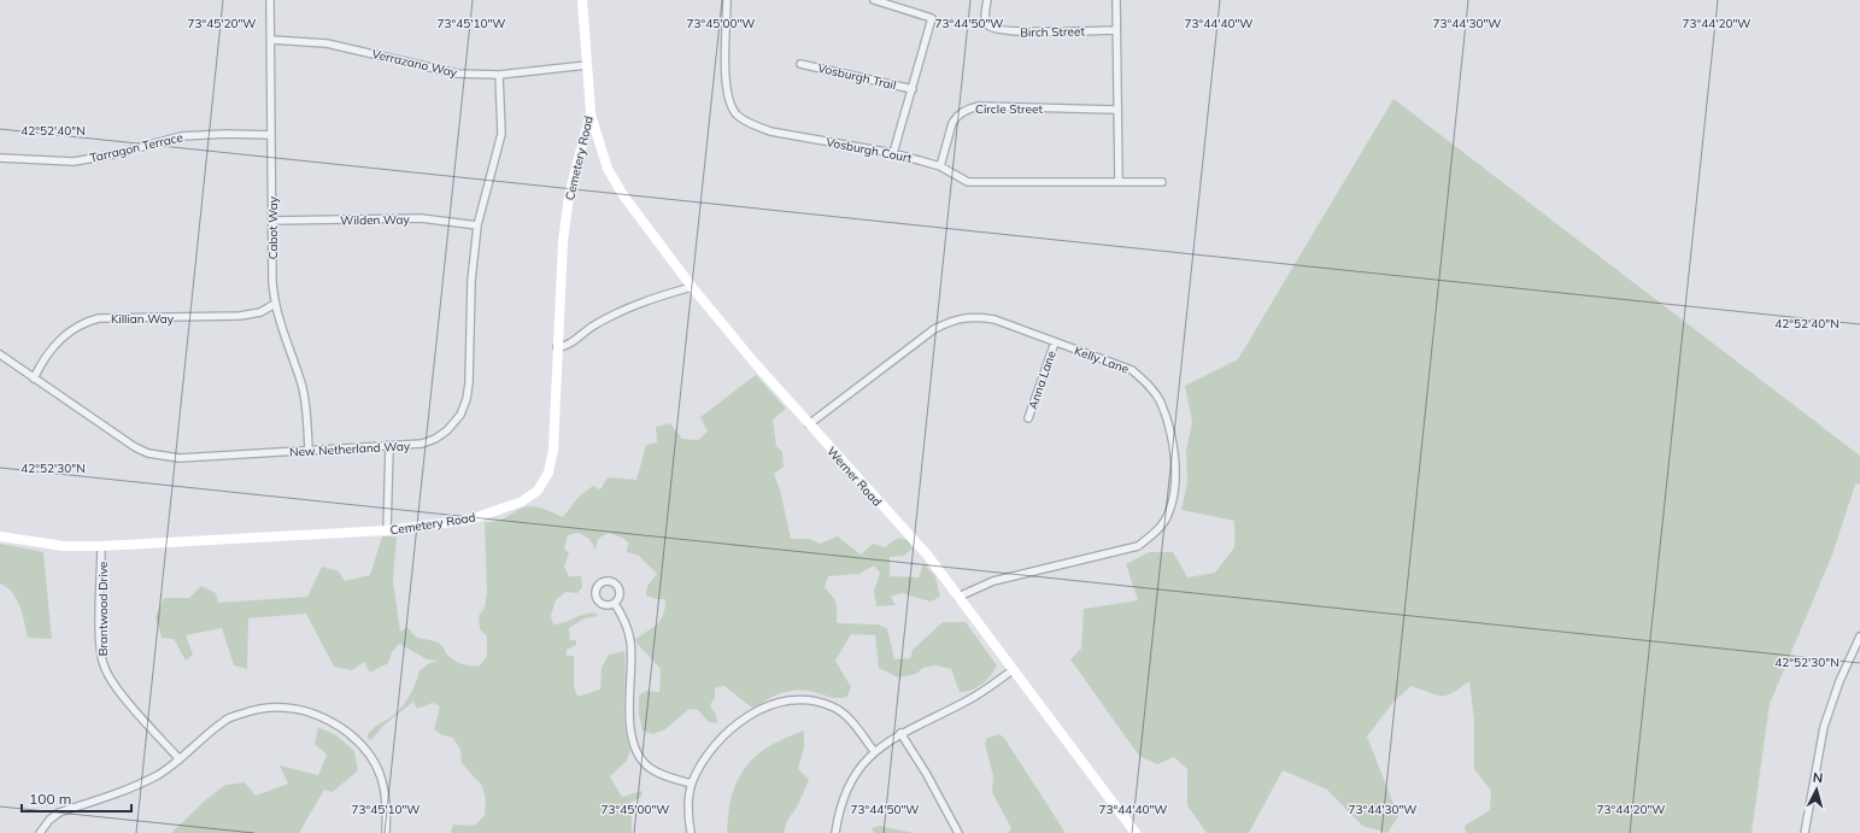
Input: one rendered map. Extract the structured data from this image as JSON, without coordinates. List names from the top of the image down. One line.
{"streets":{"street":["Birch Street","Verrazano Way","Vosburgh Trail","Circle Street","Tarragon Terrace","Vosburgh Court","Cemetery Road","Wilden Way","Cabot Way","Killian Way","Kelly Lane","Anna Lane","New Netherland Way","Werner Road","Brantwood Drive"]},"crossings":[["Verrazano Way","Cemetery Road"],["Verrazano Way","Cabot Way"],["Verrazano Way","New Netherland Way"],["Vosburgh Trail","Vosburgh Court"],["Circle Street","Vosburgh Court"],["Tarragon Terrace","Cabot Way"],["Cemetery Road","Werner Road"],["Cemetery Road","Brantwood Drive"],["Wilden Way","Cabot Way"],["Wilden Way","New Netherland Way"],["Cabot Way","Killian Way"],["Cabot Way","New Netherland Way"],["Killian Way","New Netherland Way"],["Kelly Lane","Anna Lane"],["Kelly Lane","Werner Road"]],"scale_bar":"100 m","north":"top","coordinates":["73°45'20\"W","73°45'10\"W","73°45'00\"W","73°44'50\"W","73°44'40\"W","73°44'30\"W","73°44'20\"W","42°52'40\"N","42°52'30\"N"]}
